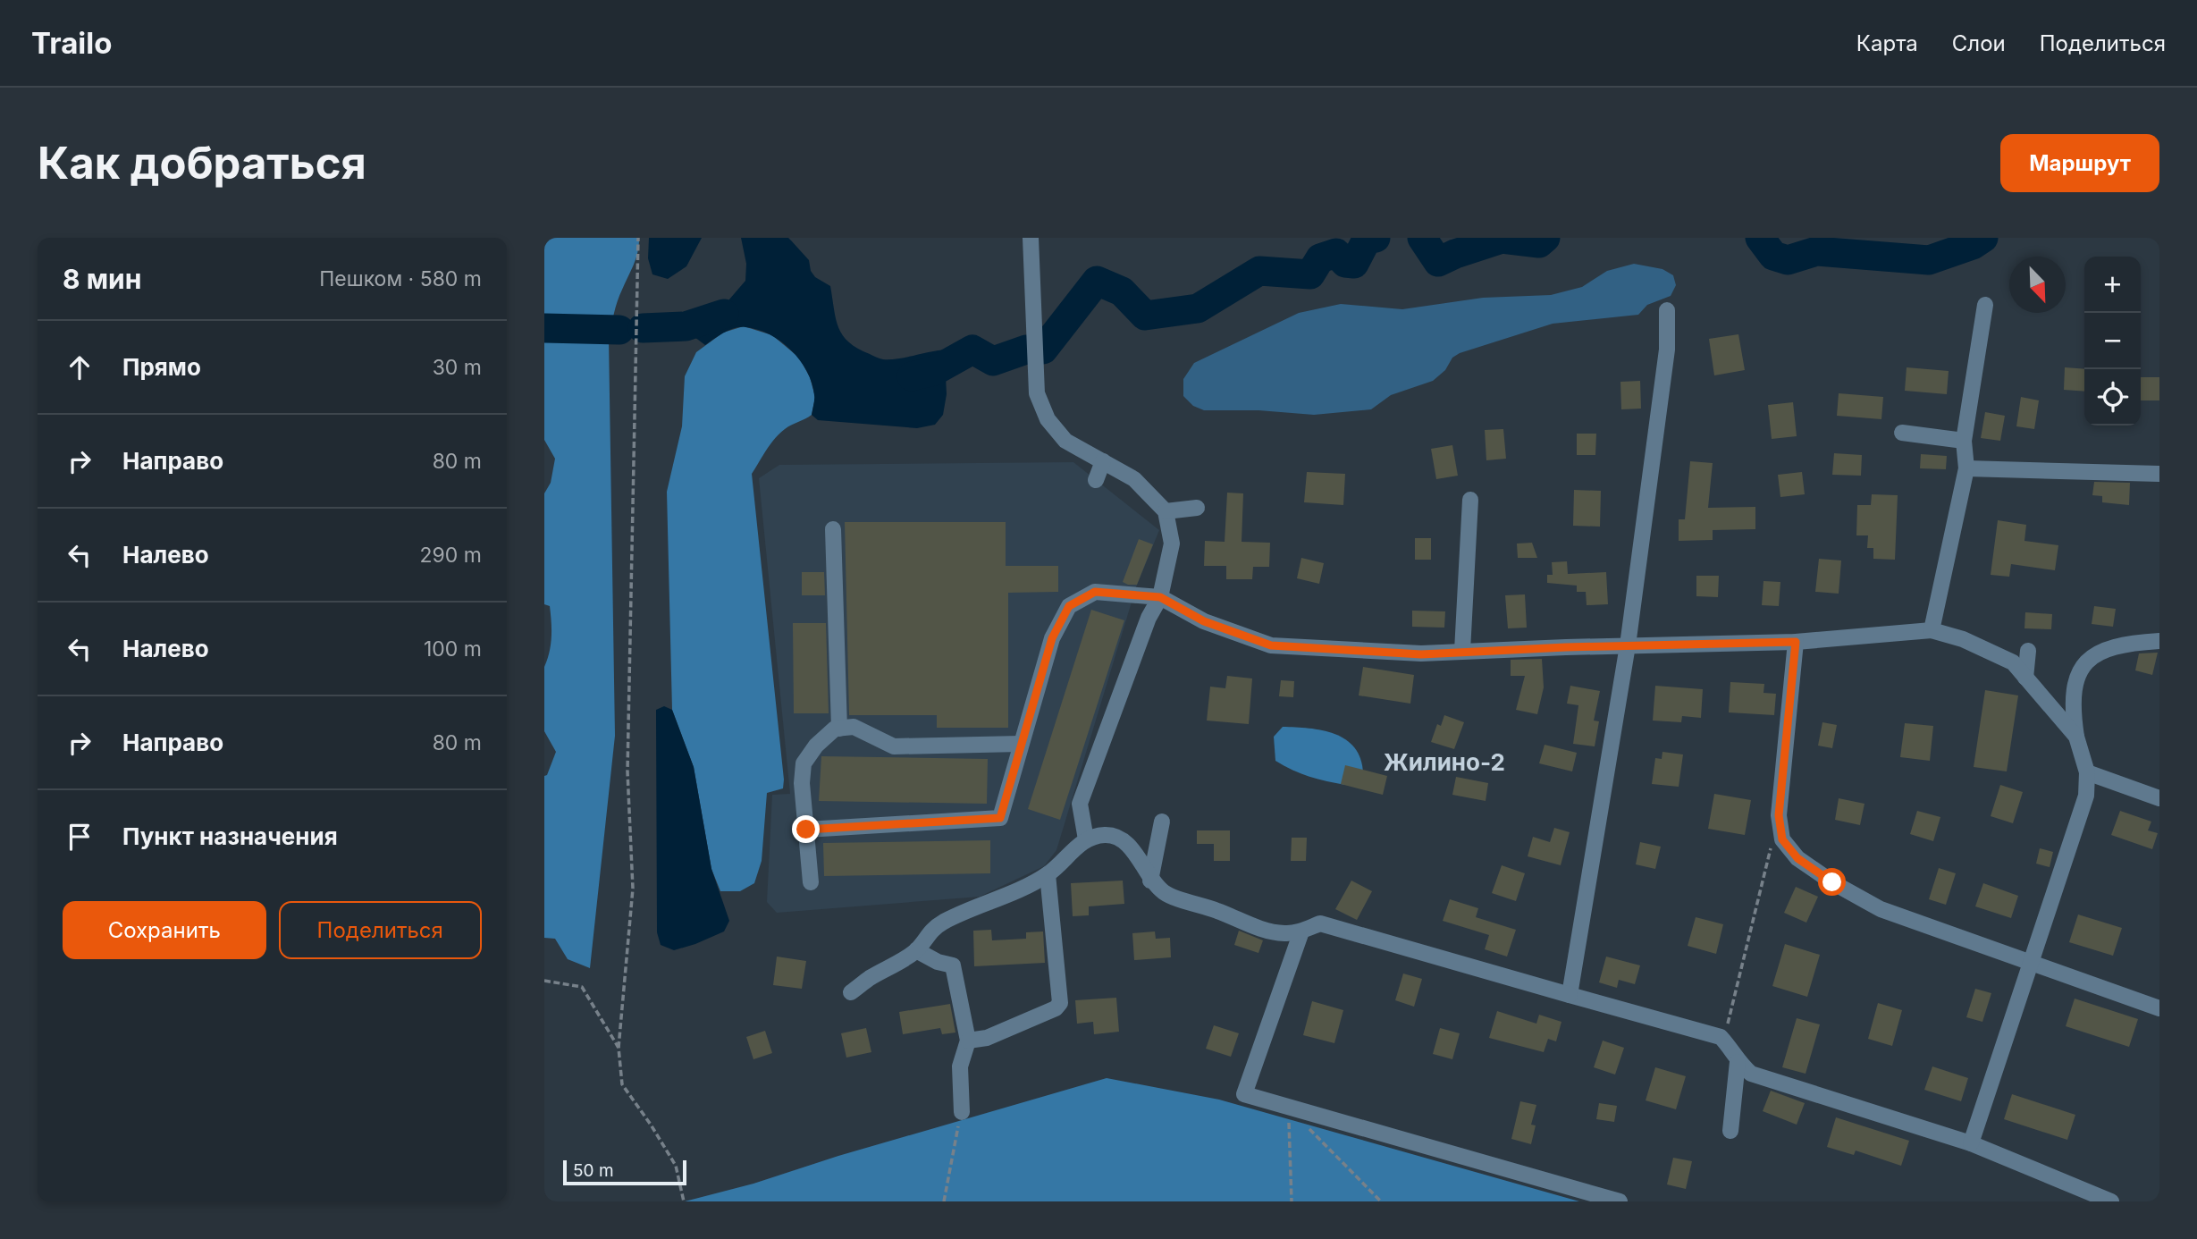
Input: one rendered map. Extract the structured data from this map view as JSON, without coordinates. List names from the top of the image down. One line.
{"districts":["Жилино-2"],"scale_bar":"50 m","north":"bottom right","page":{"header":"Trailo","nav":["Карта","Слои","Поделиться"],"buttons":["Маршрут",["Сохранить","Поделиться"]],"title":"Как добраться","heading":["8 мин","Пешком · 580 m"],"map_buttons":["+","−"],"list":[["Прямо","30 m"],["Направо","80 m"],["Налево","290 m"],["Налево","100 m"],["Направо","80 m"],"Пункт назначения"],"scale":"50 m"}}
